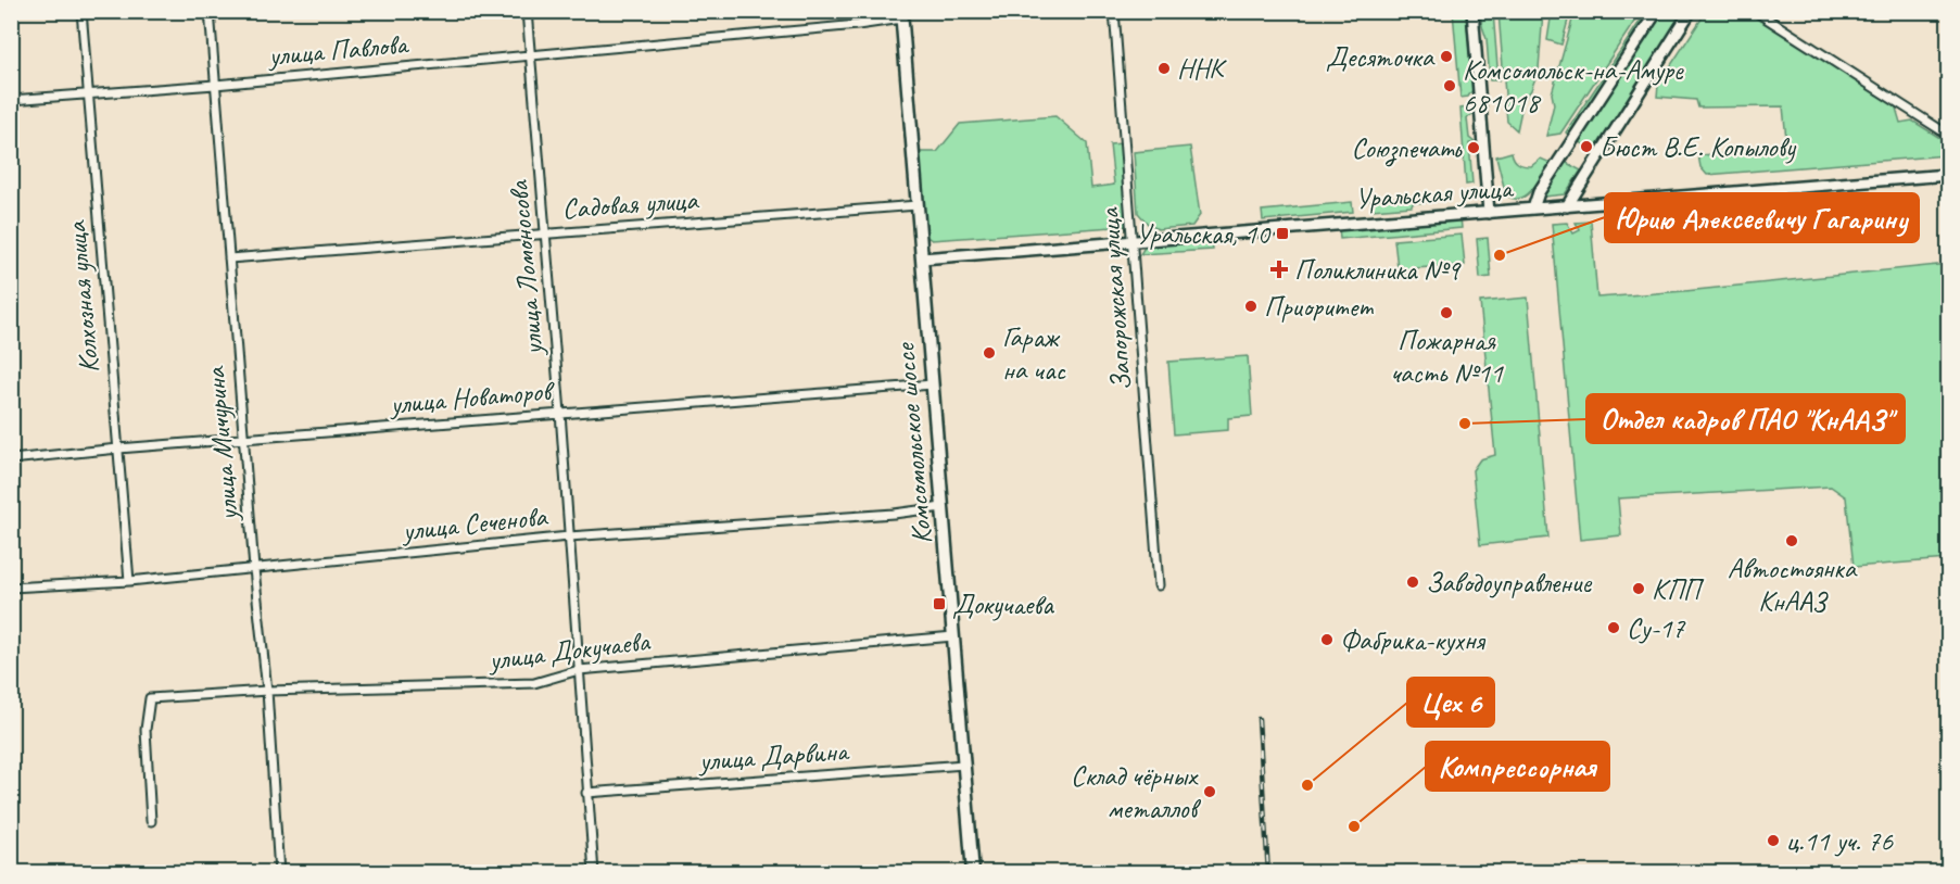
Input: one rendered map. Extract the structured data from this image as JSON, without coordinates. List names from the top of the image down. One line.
{"streets":{"main road":["Комсомольское шоссе"],"street":["улица Павлова","Уральская улица","Садовая улица","улица Ломоносова","Колхозная улица","Запорожская улица","улица Новаторов","улица Мичурина","улица Сеченова","улица Докучаева","улица Дарвина"]},"crossings":[["улица Павлова","улица Ломоносова"],["улица Павлова","Колхозная улица"],["улица Павлова","улица Мичурина"],["улица Павлова","Комсомольское шоссе"],["Уральская улица","Запорожская улица"],["Уральская улица","Комсомольское шоссе"],["Садовая улица","улица Ломоносова"],["Садовая улица","улица Мичурина"],["Садовая улица","Комсомольское шоссе"],["улица Ломоносова","улица Новаторов"],["улица Ломоносова","улица Сеченова"],["улица Ломоносова","улица Докучаева"],["улица Ломоносова","улица Дарвина"],["Колхозная улица","улица Новаторов"],["Колхозная улица","улица Сеченова"],["улица Новаторов","улица Мичурина"],["улица Новаторов","Комсомольское шоссе"],["улица Мичурина","улица Сеченова"],["улица Мичурина","улица Докучаева"],["Комсомольское шоссе","улица Сеченова"],["Комсомольское шоссе","улица Докучаева"],["Комсомольское шоссе","улица Дарвина"]],"places":{"other":["Десяточка","ННК","Комсомольск-на-Амуре 681018","Бюст В.Е. Копылову","Союзпечать","Юрию Алексеевичу Гагарину","Приоритет","Пожарная часть №11","Гараж на час","Отдел кадров ПАО \"КнААЗ\"","Автостоянка КнААЗ","Заводоуправление","КПП","Су-17","Фабрика-кухня","Цех 6","Склад чёрных металлов","Компрессорная","ц.11 уч. 76"],"transit":["Уральская, 10","Докучаева"],"health":["Поликлиника №9"]}}
